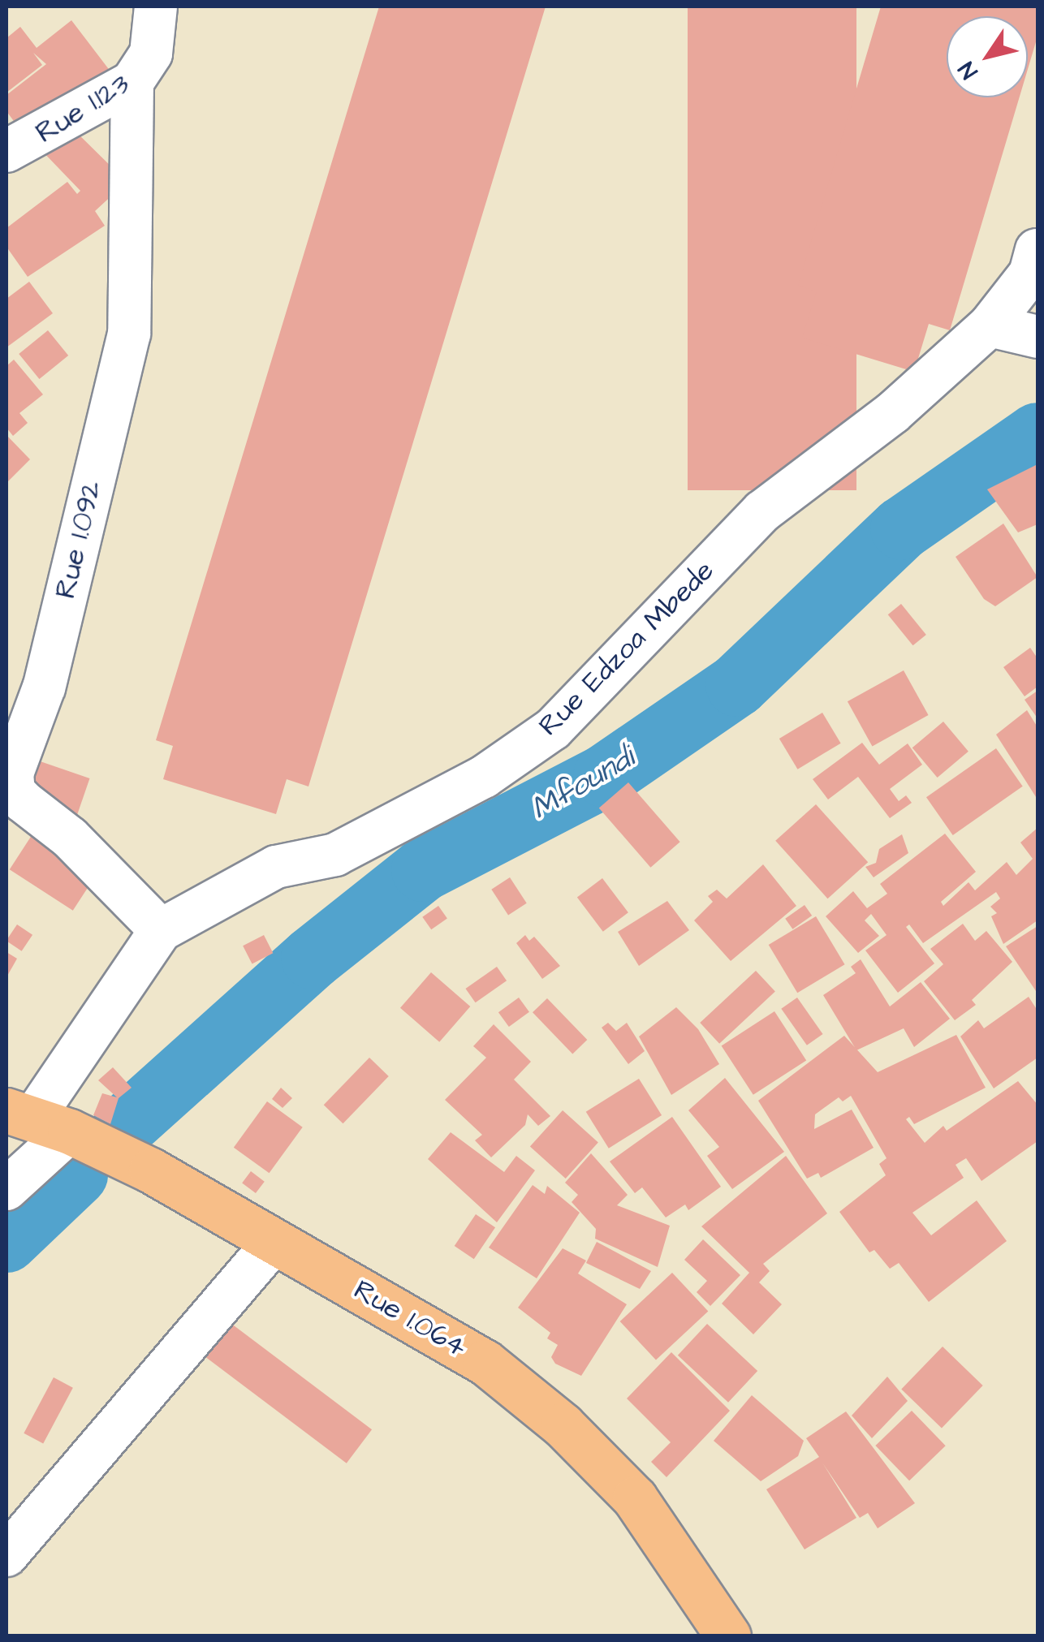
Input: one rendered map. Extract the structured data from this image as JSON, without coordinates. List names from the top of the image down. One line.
{"streets":{"main road":["Rue 1.064"],"street":["Rue 1.123","Rue 1.092","Rue Edzoa Mbede"]},"crossings":[["Rue 1.123","Rue 1.092"],["Rue 1.092","Rue Edzoa Mbede"],["Rue Edzoa Mbede","Rue 1.064"]],"water":["Mfoundi"],"north":"bottom left"}
